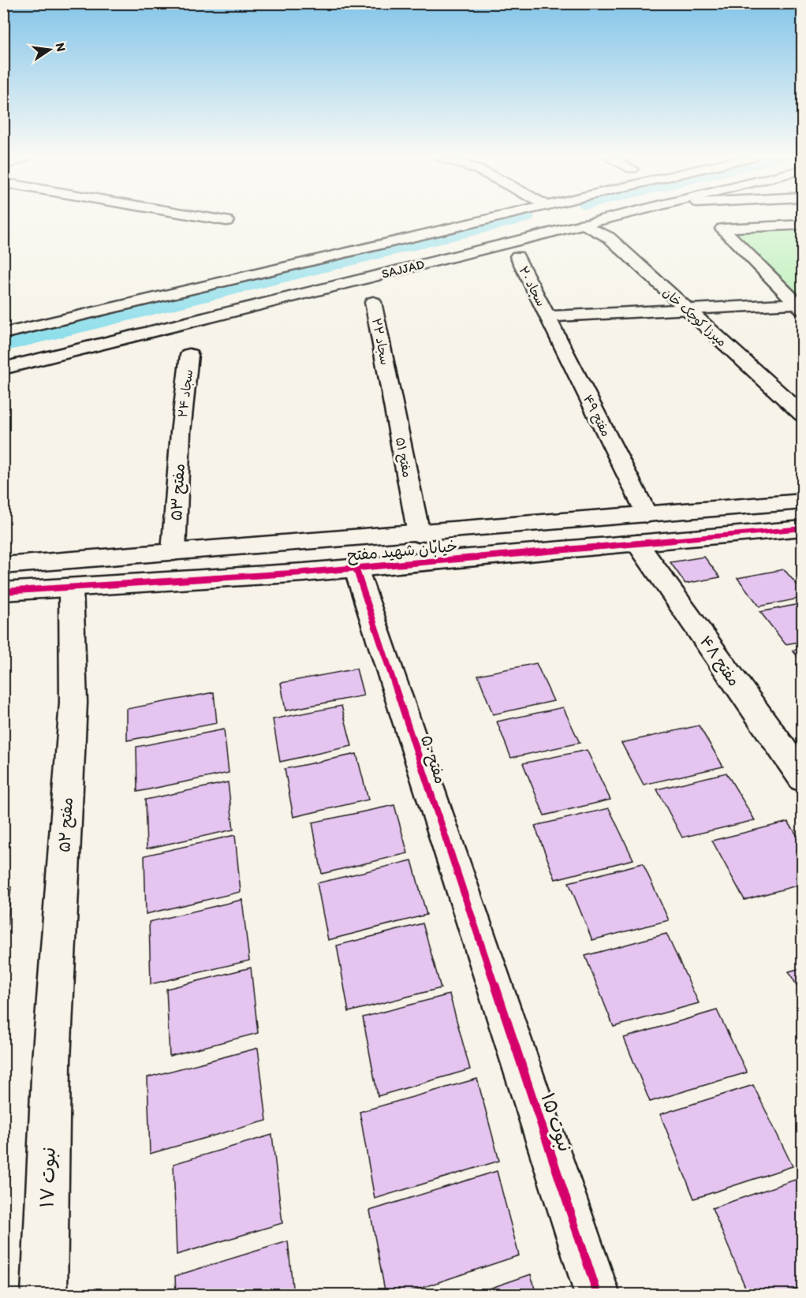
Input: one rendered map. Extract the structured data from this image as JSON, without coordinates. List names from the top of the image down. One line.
{"streets":{"street":["SAJJAD","سجاد ۲۰","میرزا کوچک خان","سجاد ۲۲","سجاد ۲۴","مفتح ۴۹","مفتح ۵۱","مفتح ۵۳","خیابان شهید مفتح","مفتح ۴۸","مفتح ۵۰","مفتح ۵۲","نبوت ۱۵","نبوت ۱۷"]},"crossings":[["SAJJAD","میرزا کوچک خان"],["سجاد ۲۰","مفتح ۴۹"],["سجاد ۲۲","مفتح ۵۱"],["سجاد ۲۴","مفتح ۵۳"],["مفتح ۴۹","خیابان شهید مفتح"],["مفتح ۵۱","خیابان شهید مفتح"],["مفتح ۵۳","خیابان شهید مفتح"],["خیابان شهید مفتح","مفتح ۴۸"],["خیابان شهید مفتح","مفتح ۵۰"],["خیابان شهید مفتح","مفتح ۵۲"],["مفتح ۵۰","نبوت ۱۵"],["مفتح ۵۲","نبوت ۱۷"]],"north":"right"}
